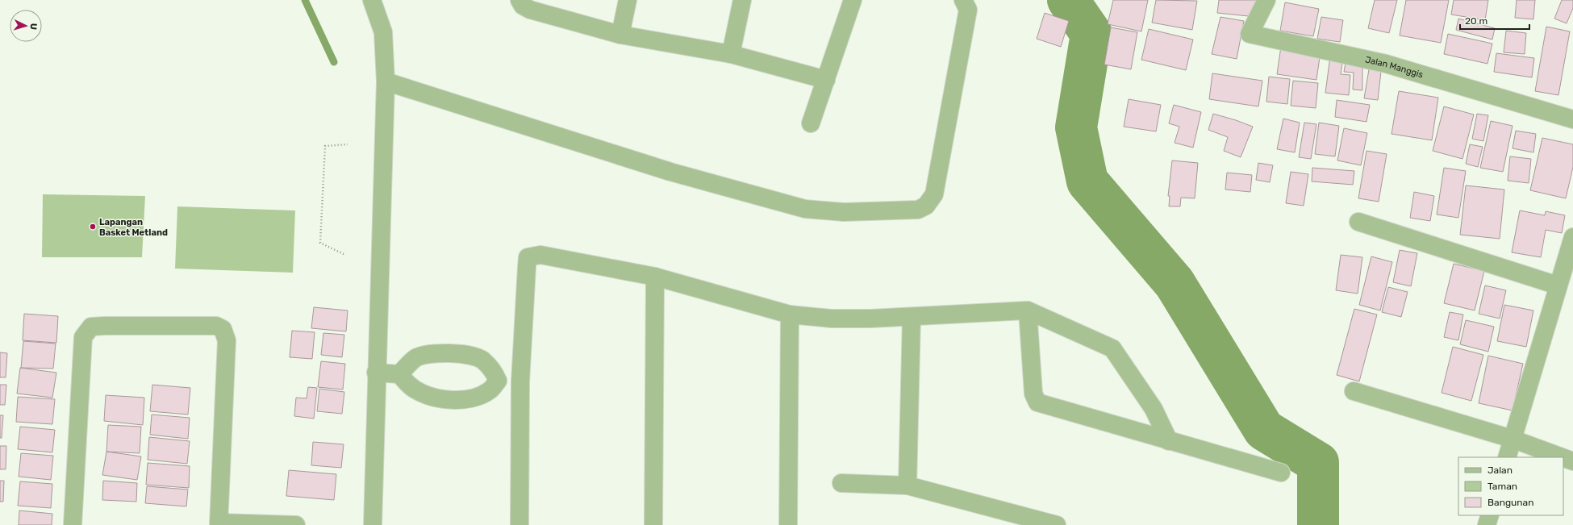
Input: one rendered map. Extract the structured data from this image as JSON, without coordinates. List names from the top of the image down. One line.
{"streets":{"street":["Jalan Manggis"]},"places":["Lapangan Basket Metland"],"legend":["Jalan","Taman","Bangunan"],"scale_bar":"20 m","north":"right"}
